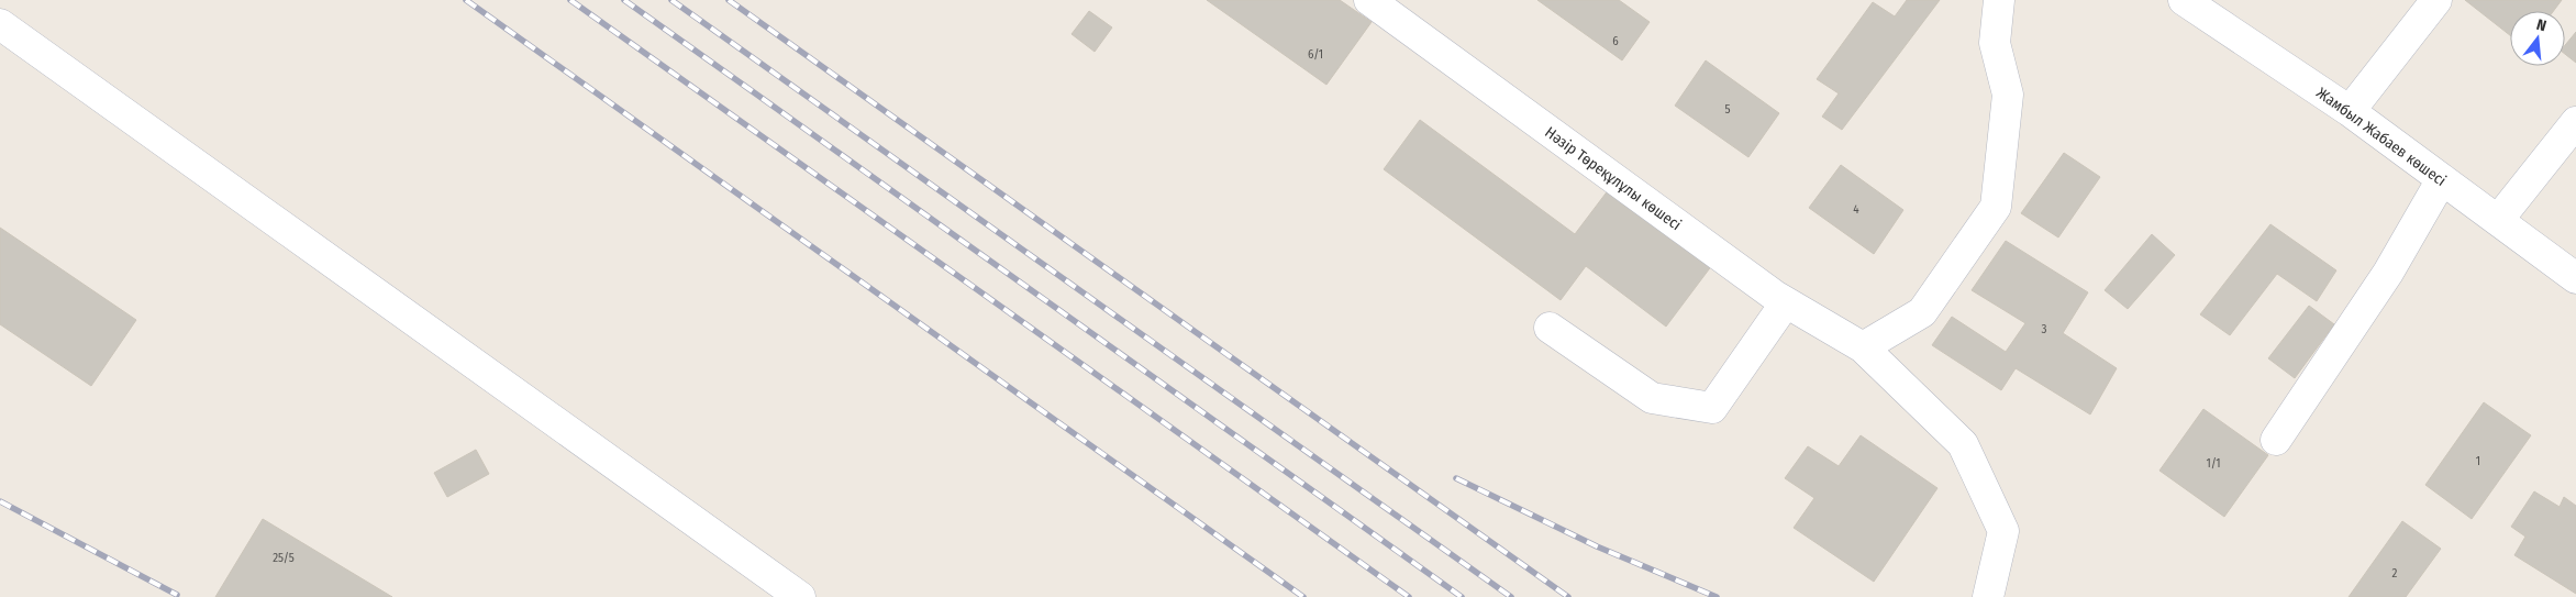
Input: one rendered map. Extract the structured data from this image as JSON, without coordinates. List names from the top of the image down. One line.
{"streets":{"street":["Жамбыл Жабаев көшесі","Нәзір Төреқұлұлы көшесі"]},"house_numbers":["6","6/1","5","4","3","1","1/1","25/5","2"],"north":"top"}
